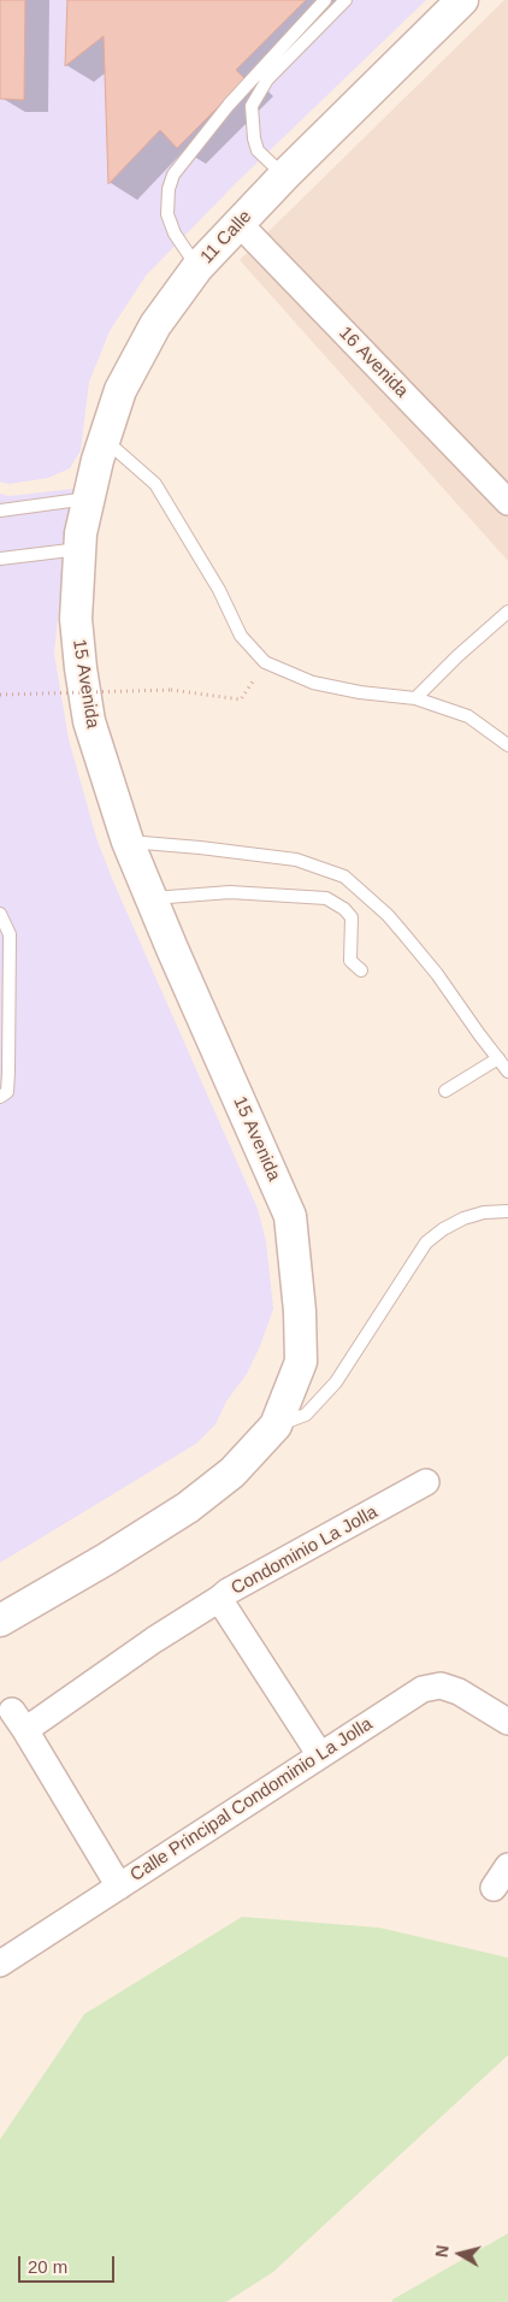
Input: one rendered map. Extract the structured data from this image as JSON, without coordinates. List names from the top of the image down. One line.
{"streets":{"street":["11 Calle","16 Avenida","15 Avenida","Condominio La Jolla","Calle Principal Condominio La Jolla"]},"crossings":[["11 Calle","16 Avenida"],["11 Calle","15 Avenida"],["Condominio La Jolla","Calle Principal Condominio La Jolla"]],"scale_bar":"20 m","north":"left"}
